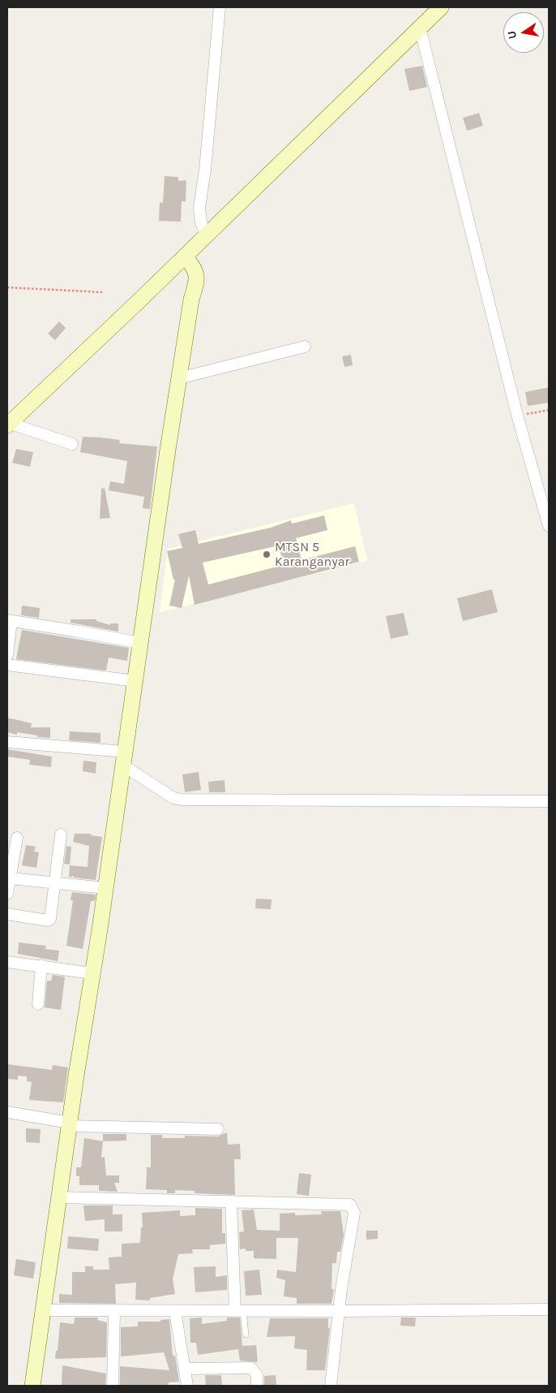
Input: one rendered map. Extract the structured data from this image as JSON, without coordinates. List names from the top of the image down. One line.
{"places":["MTSN 5 Karanganyar"],"north":"left"}
